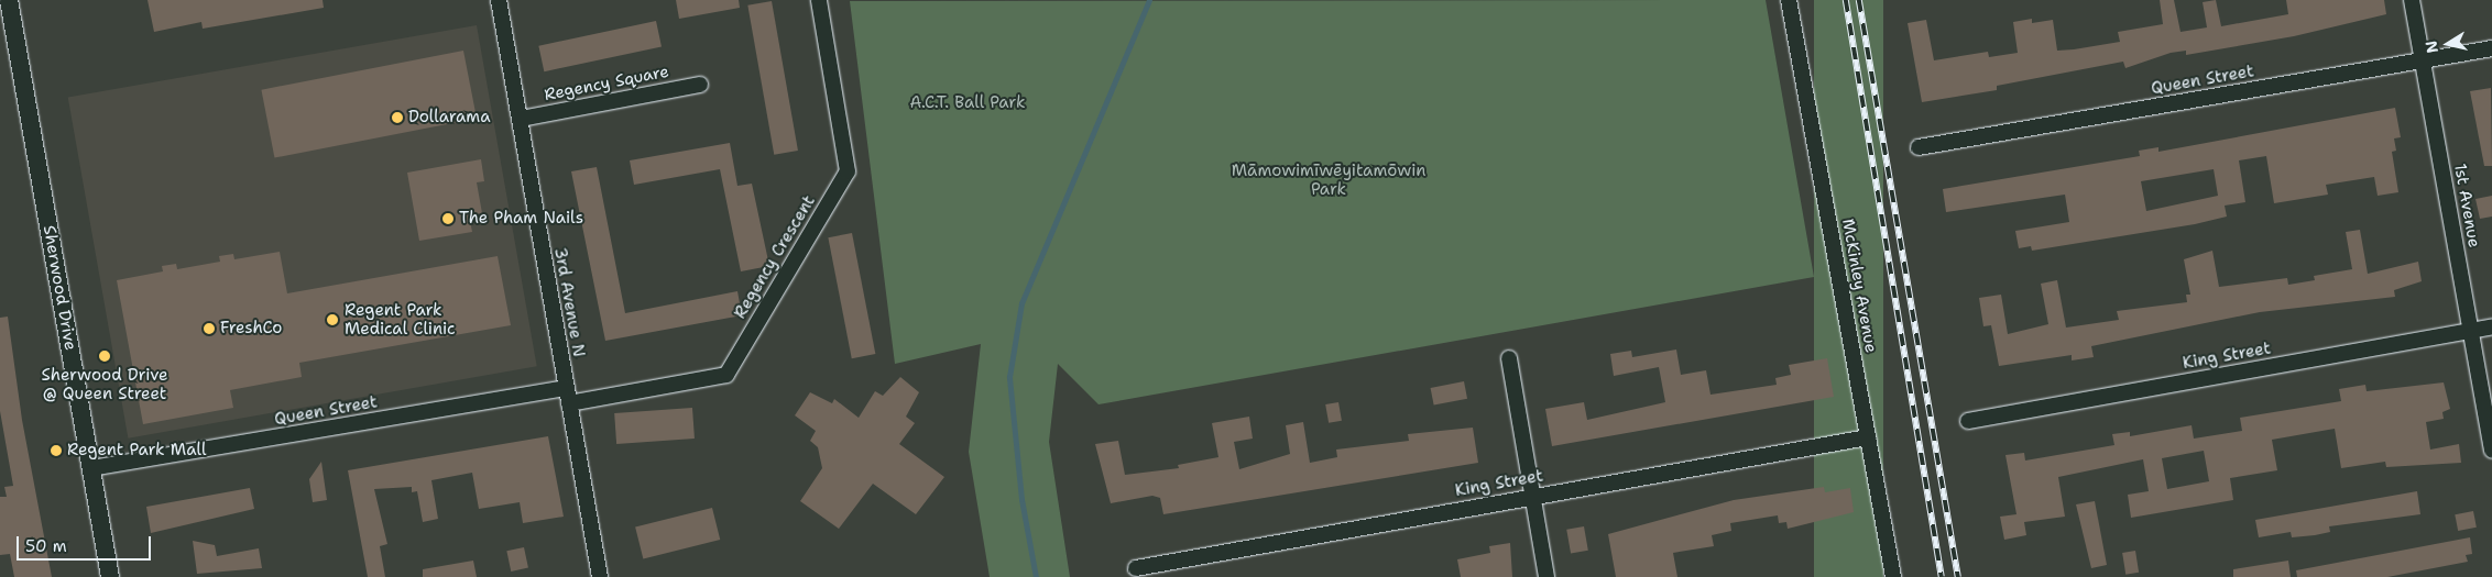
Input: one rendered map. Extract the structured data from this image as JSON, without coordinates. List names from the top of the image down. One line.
{"streets":{"street":["Queen Street","Regency Square","1st Avenue","Regency Crescent","McKinley Avenue","Sherwood Drive","3rd Avenue N","King Street"]},"crossings":[["Queen Street","1st Avenue"],["Queen Street","Regency Crescent"],["Queen Street","Sherwood Drive"],["Queen Street","3rd Avenue N"],["Regency Square","3rd Avenue N"],["1st Avenue","King Street"],["Regency Crescent","3rd Avenue N"],["McKinley Avenue","King Street"]],"parks":["A.C.T. Ball Park","Māmowimīwēyitamōwin Park"],"places":["Dollarama","The Pham Nails","Regent Park Medical Clinic","FreshCo","Sherwood Drive @ Queen Street","Regent Park Mall"],"scale_bar":"50 m","north":"left"}
